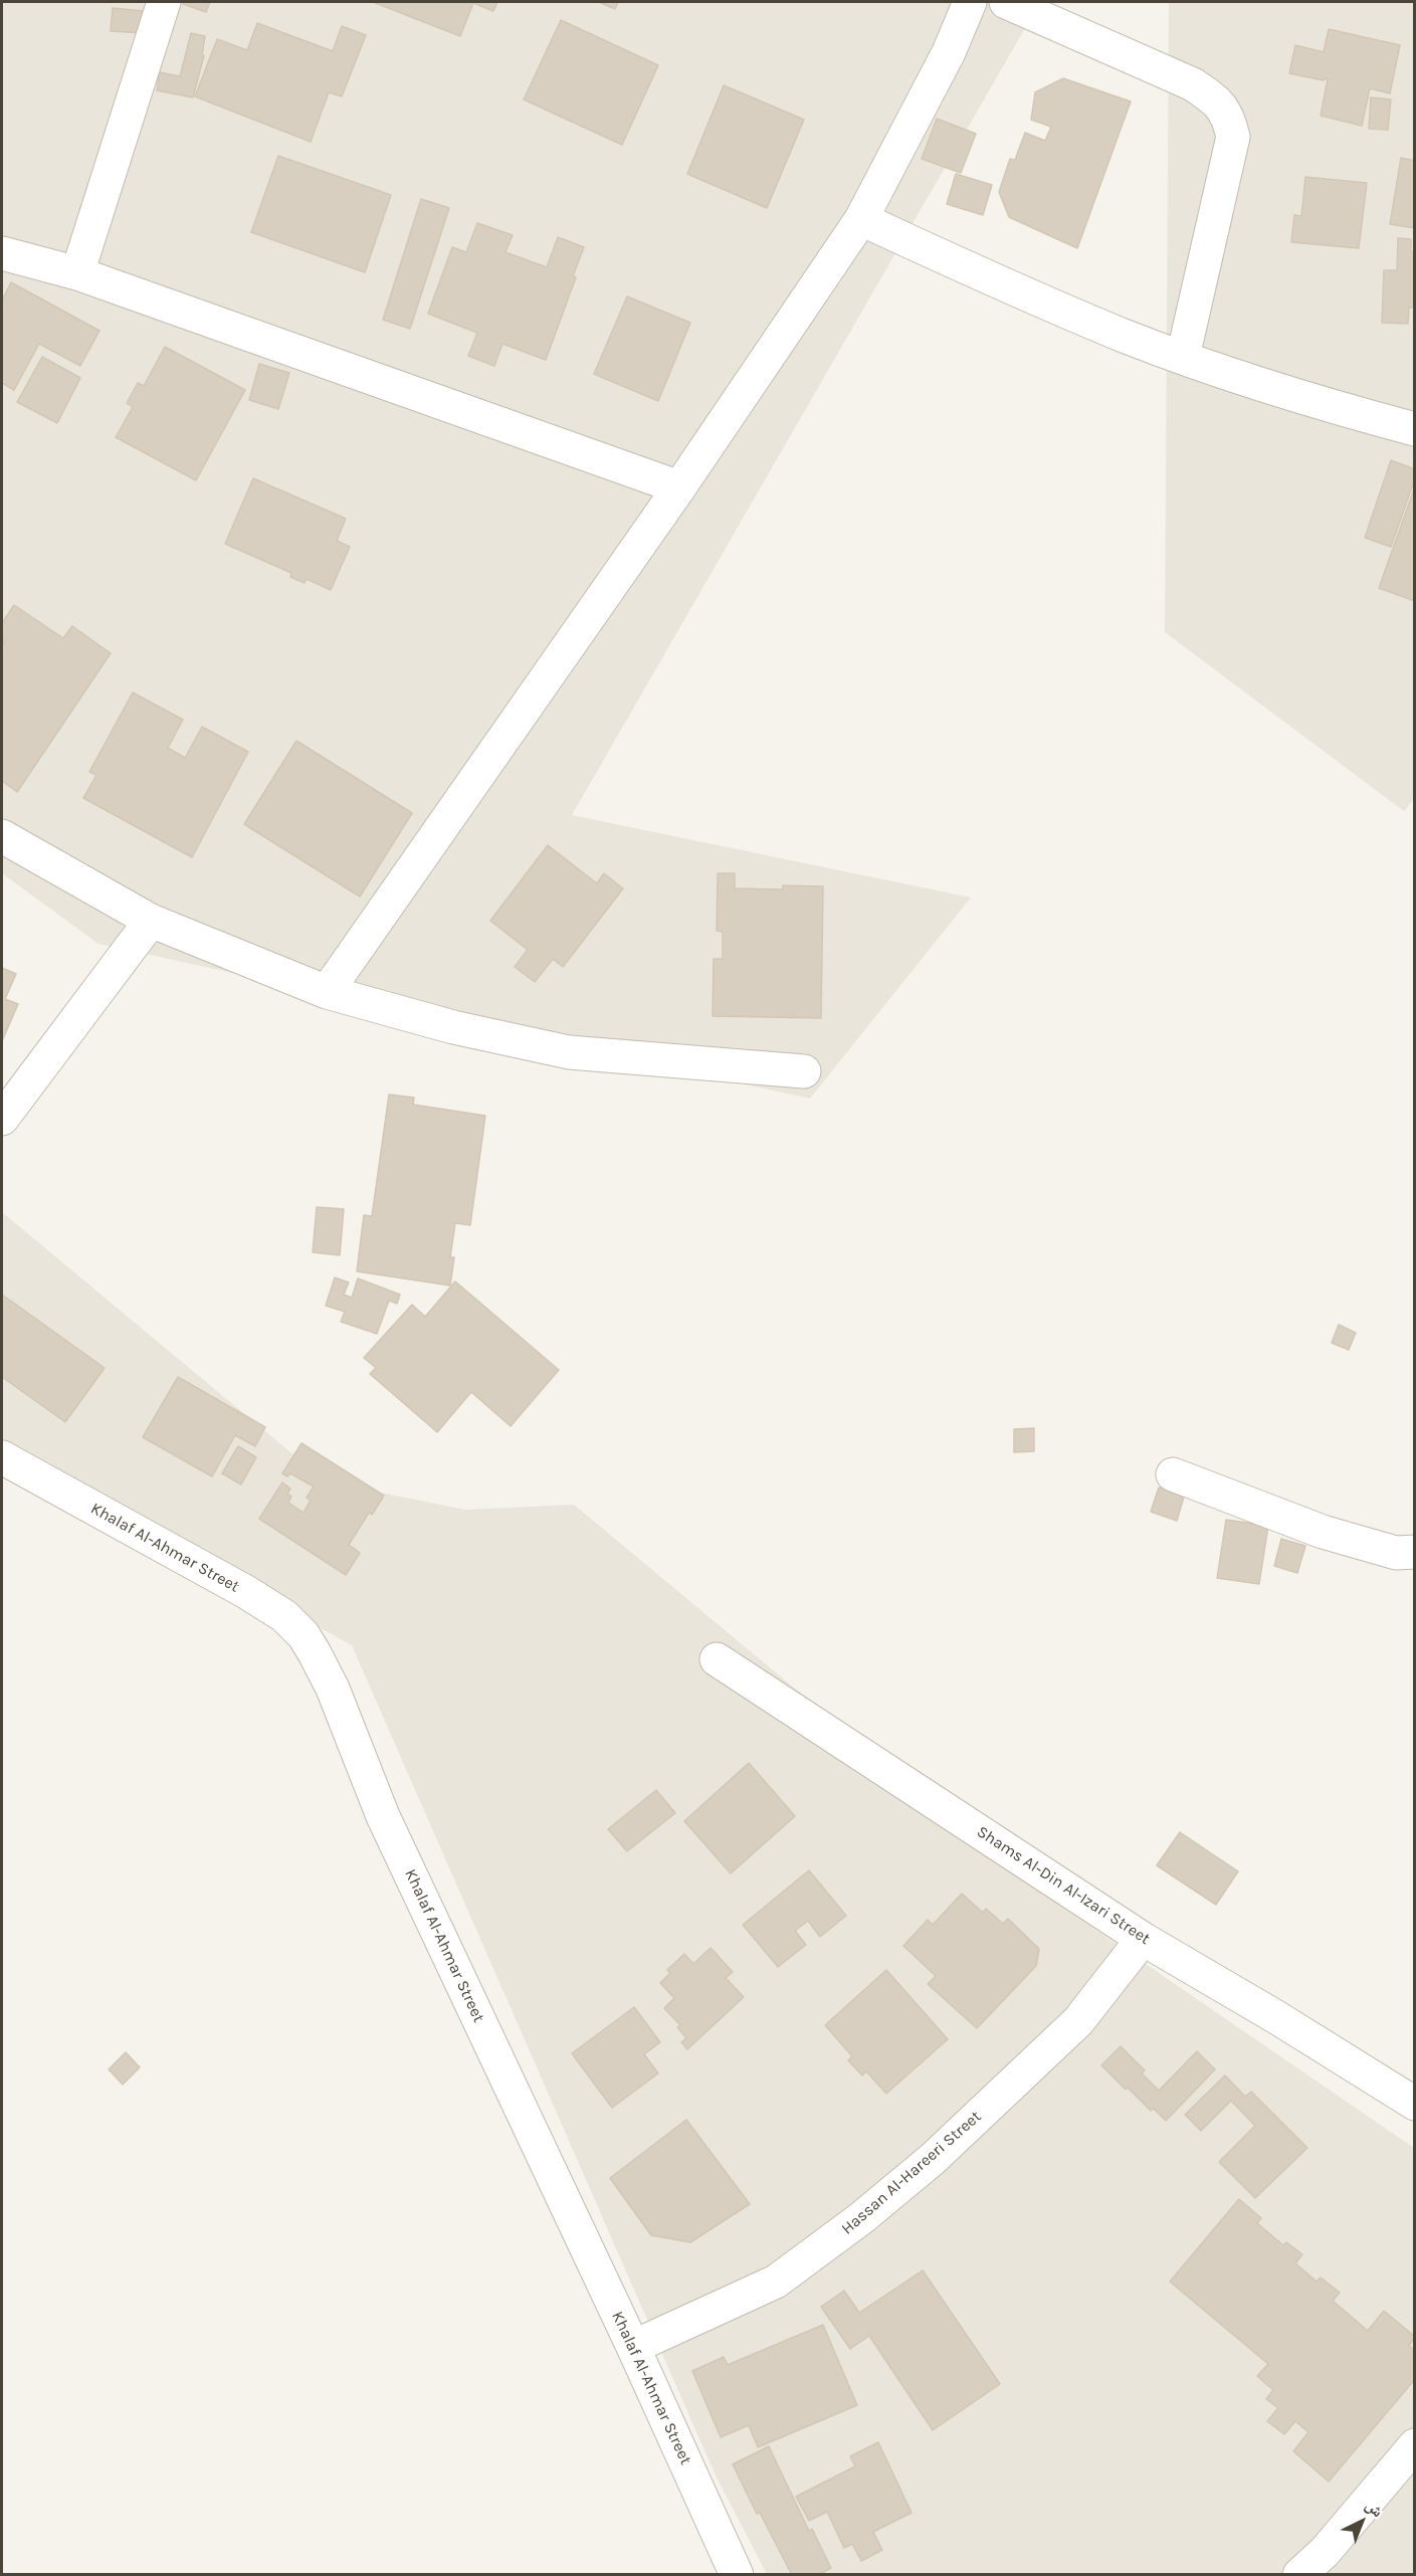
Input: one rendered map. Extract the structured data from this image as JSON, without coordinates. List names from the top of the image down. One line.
{"streets":{"street":["Khalaf Al-Ahmar Street","Shams Al-Din Al-Izari Street","Hassan Al-Hareeri Street"]},"crossings":[["Khalaf Al-Ahmar Street","Hassan Al-Hareeri Street"],["Shams Al-Din Al-Izari Street","Hassan Al-Hareeri Street"]],"north":"top right"}
